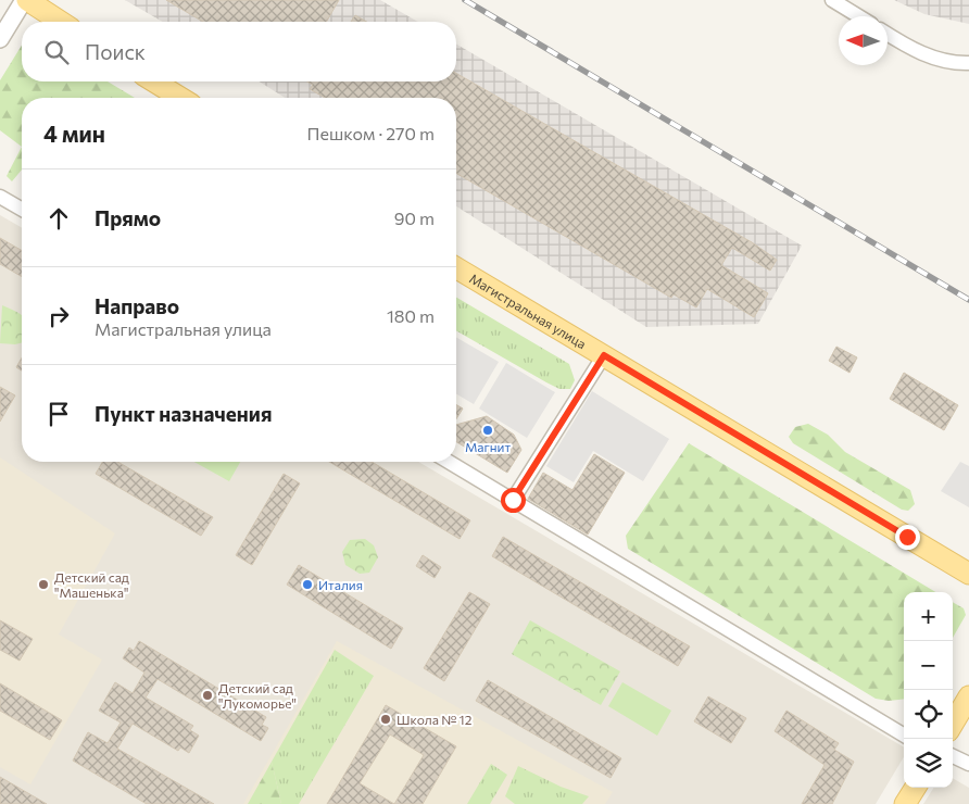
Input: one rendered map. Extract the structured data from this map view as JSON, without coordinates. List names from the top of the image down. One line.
{"streets":{"main road":["Магистральная улица"]},"places":["Магнит","Детский сад \"Машенька\"","Италия","Детский сад \"Лукоморье\"","Школа № 12"],"north":"left","page":{"search":"Поиск","heading":["4 мин","Пешком · 270 m"],"list":[["Прямо","90 m"],["Направо","Магистральная улица","180 m"],"Пункт назначения"],"map_buttons":["+","−"]}}
